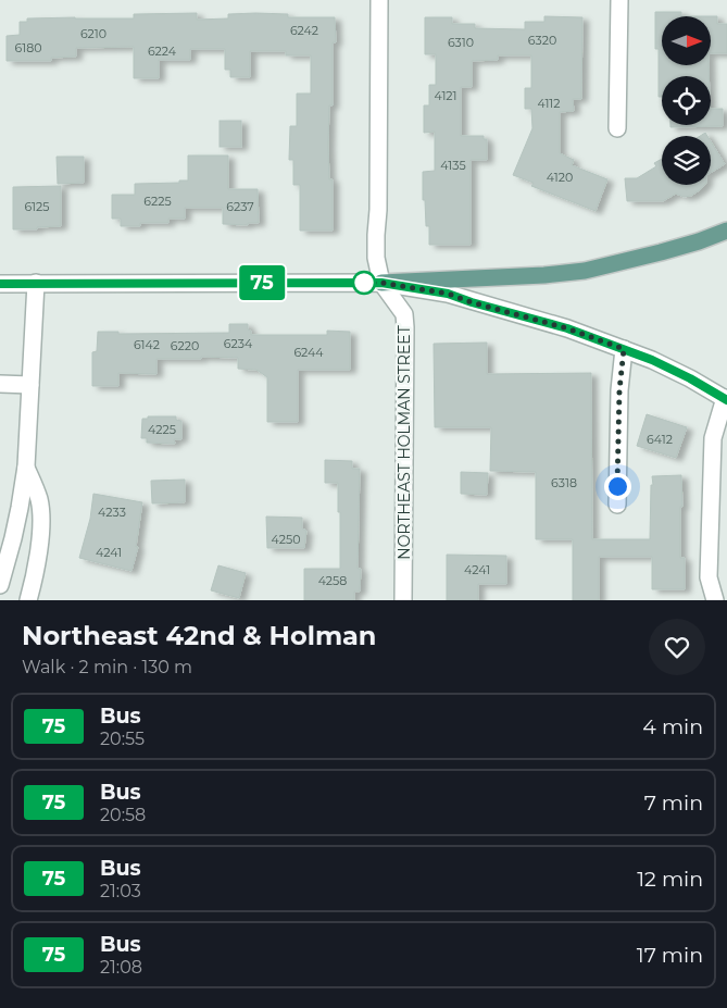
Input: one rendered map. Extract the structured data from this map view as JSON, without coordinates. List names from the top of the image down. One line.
{"streets":{"street":["NORTHEAST HOLMAN STREET"]},"lines":["bus line 75"],"house_numbers":["6242","6210","6320","6310","6180","6224","4121","4112","4135","4120","6225","6125","6237","6234","6142","6220","6244","4225","6412","6318","4233","4250","4241","4241","4258"],"north":"right","page":{"on_map":"75","heading":["Northeast 42nd & Holman","Walk · 2 min · 130 m"],"list":[{"mark":"75","name":"Bus","note":"20:55","value":"4 min"},{"mark":"75","name":"Bus","note":"20:58","value":"7 min"},{"mark":"75","name":"Bus","note":"21:03","value":"12 min"},{"mark":"75","name":"Bus","note":"21:08","value":"17 min"}]}}
